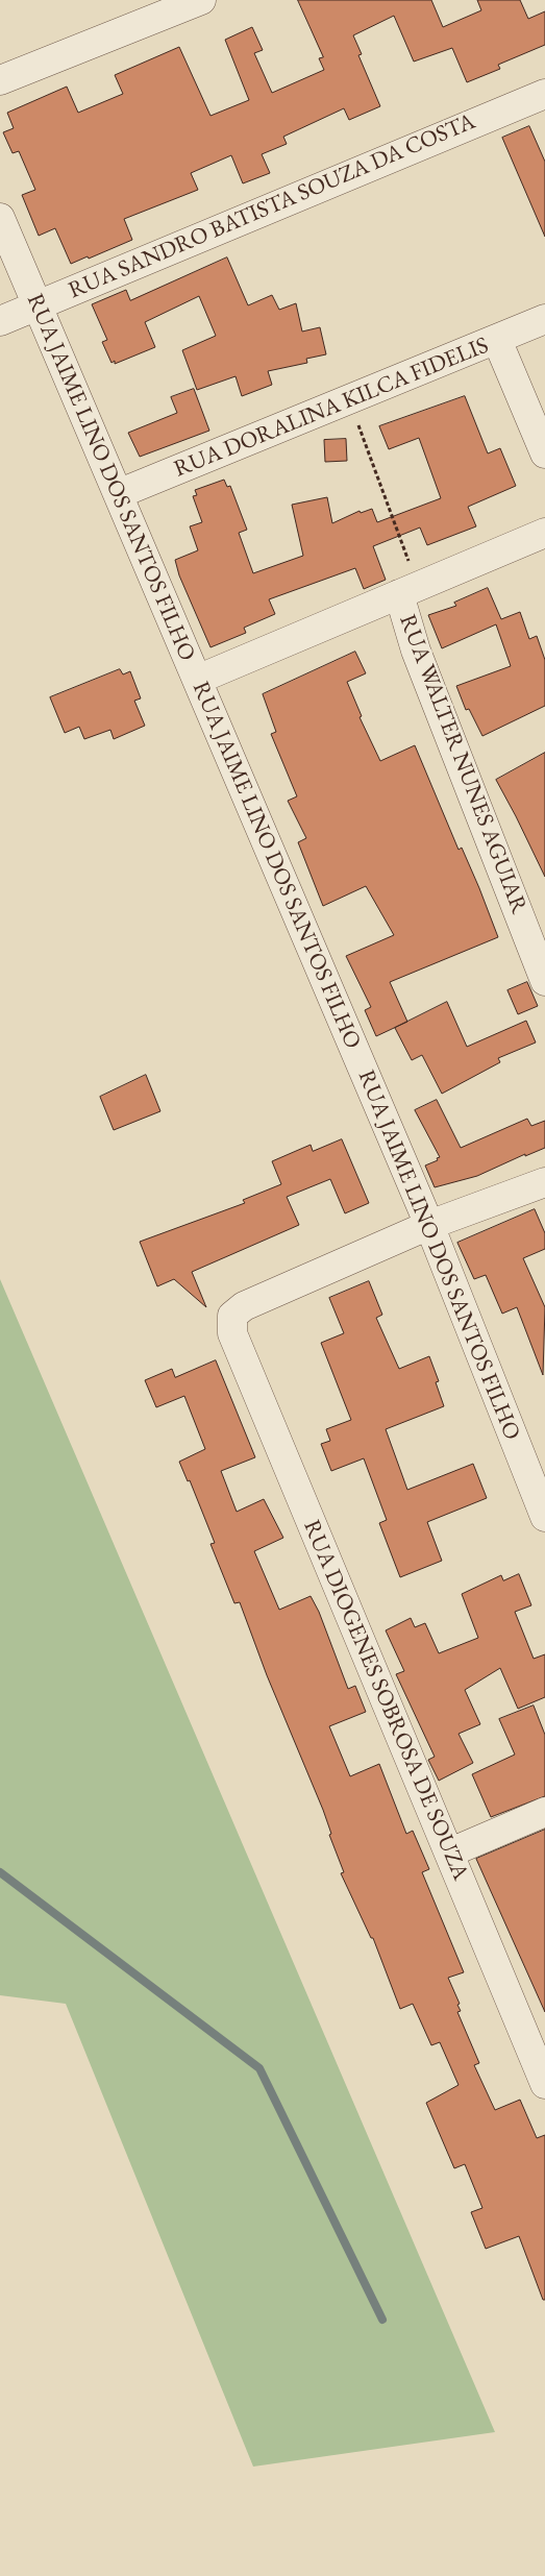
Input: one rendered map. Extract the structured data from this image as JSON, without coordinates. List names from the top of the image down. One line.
{"streets":{"street":["RUA SANDRO BATISTA SOUZA DA COSTA","RUA DORALINA KILCA FIDELIS","RUA JAIME LINO DOS SANTOS FILHO","RUA WALTER NUNES AGUIAR","RUA DIOGENES SOBROSA DE SOUZA"]},"crossings":[["RUA SANDRO BATISTA SOUZA DA COSTA","RUA JAIME LINO DOS SANTOS FILHO"],["RUA DORALINA KILCA FIDELIS","RUA JAIME LINO DOS SANTOS FILHO"],["RUA DORALINA KILCA FIDELIS","RUA WALTER NUNES AGUIAR"],["RUA JAIME LINO DOS SANTOS FILHO","RUA DIOGENES SOBROSA DE SOUZA"]]}
